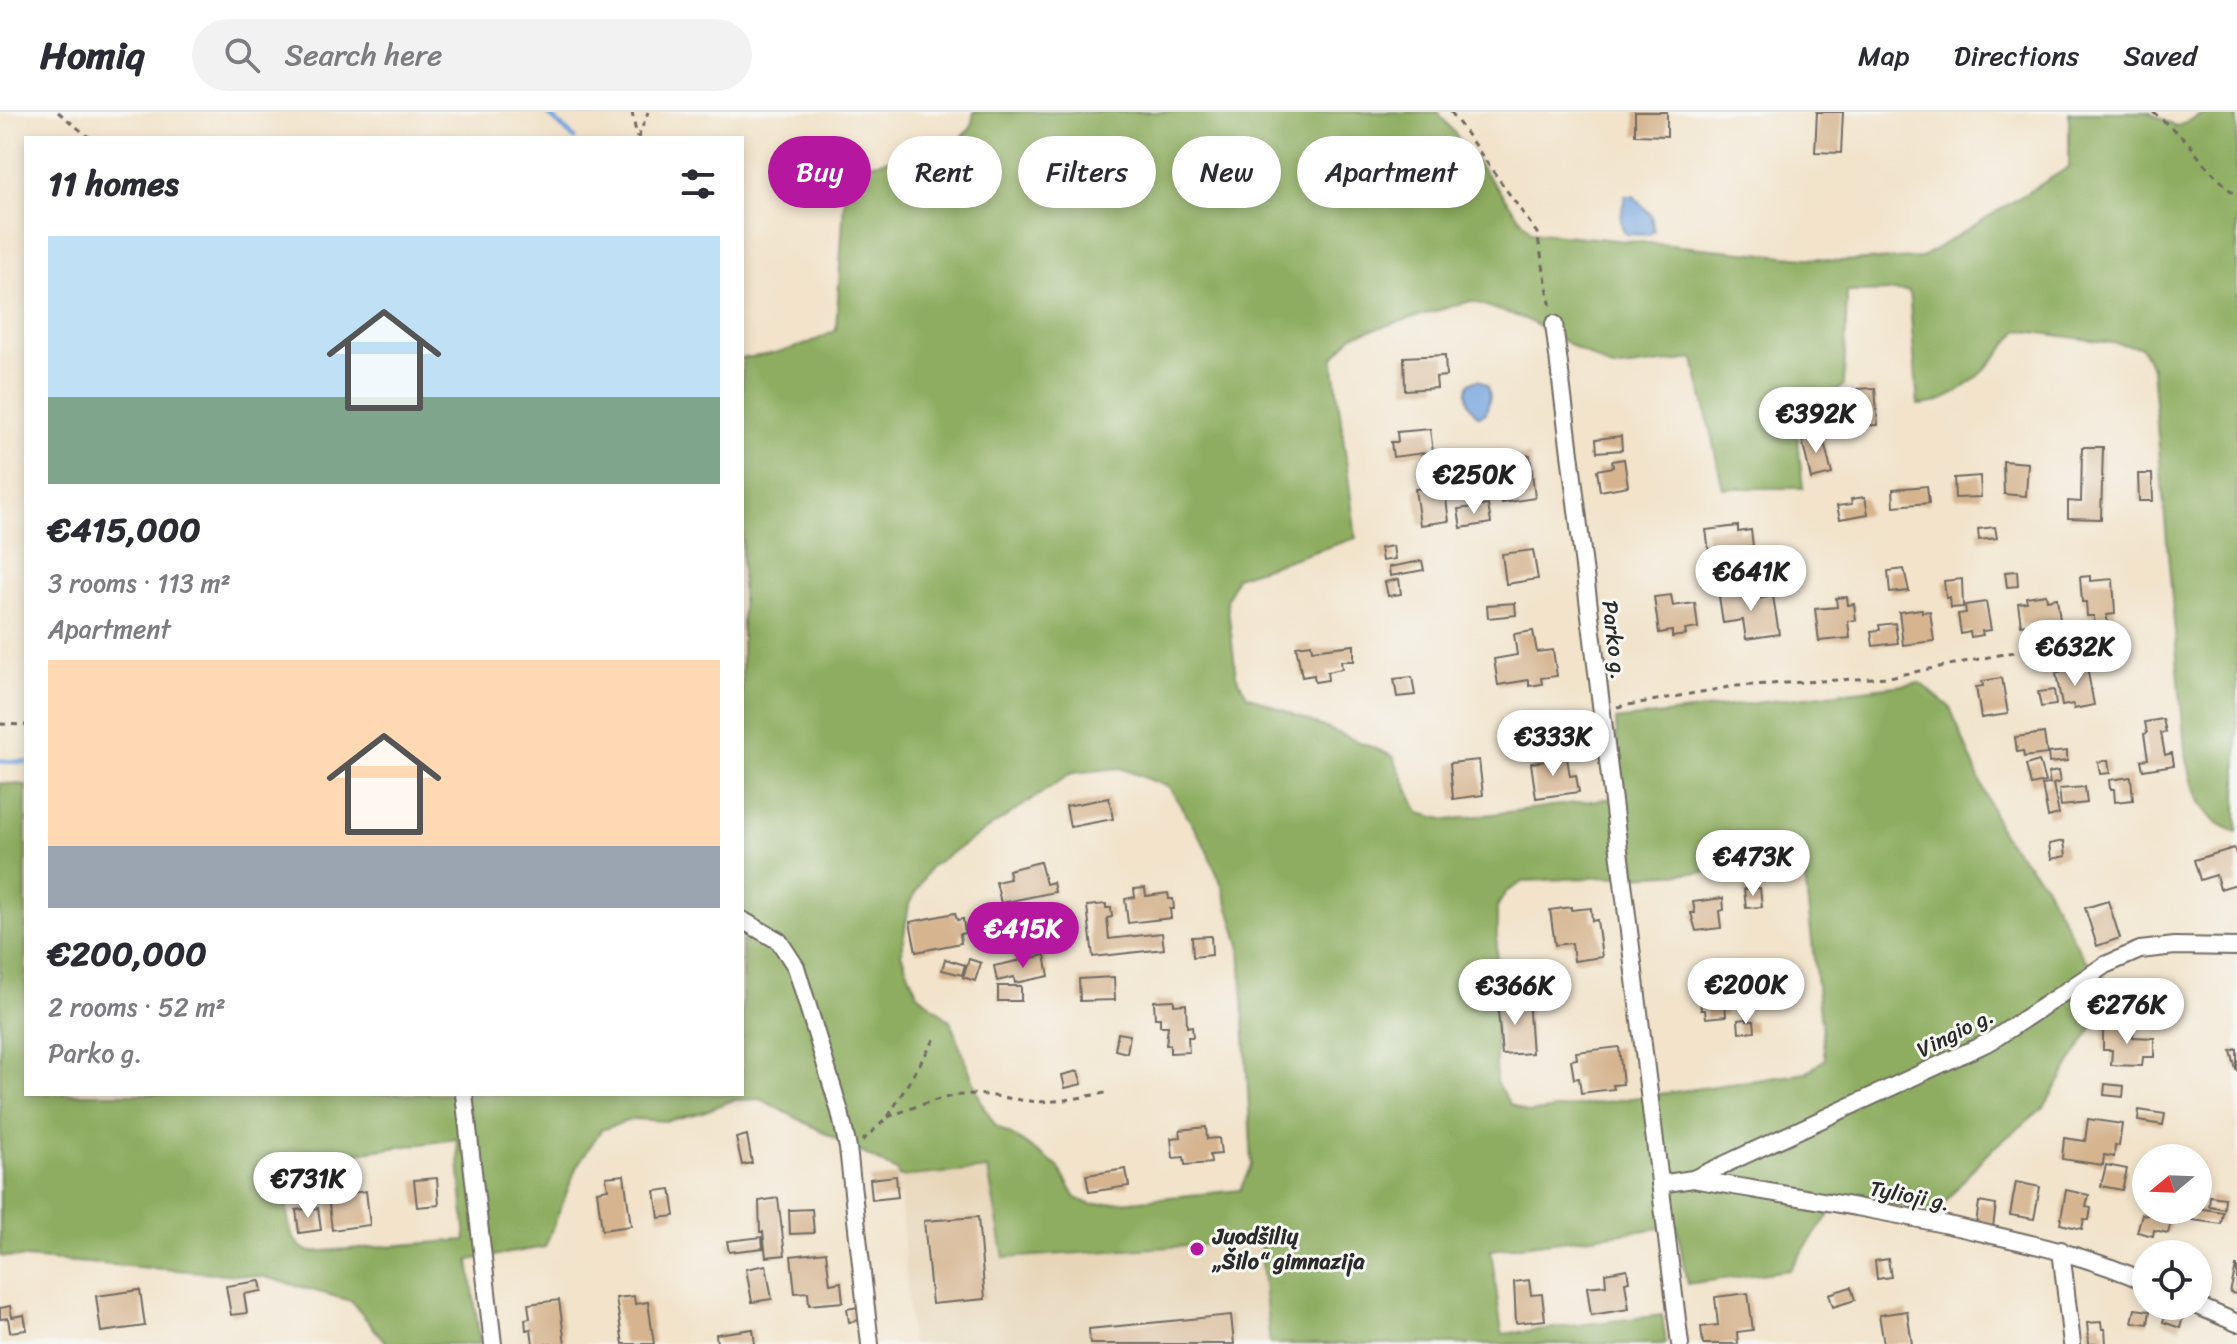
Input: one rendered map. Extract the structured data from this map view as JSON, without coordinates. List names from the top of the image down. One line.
{"streets":{"street":["Parko g.","Vingio g.","Tylioji g."]},"crossings":[["Parko g.","Tylioji g."],["Vingio g.","Tylioji g."]],"places":["Juodšilių „Šilo“ gimnazija"],"north":"left","page":{"header":"Homiq","search":"Search here","nav":["Map","Directions","Saved"],"chip":["Buy","Rent","Filters","New","Apartment"],"heading":"11 homes","list":[{"name":"€415,000","note":"3 rooms · 113 m² · Apartment"},{"name":"€200,000","note":"2 rooms · 52 m² · Parko g."}],"price":["€392K","€250K","€641K","€632K","€333K","€473K","€415K","€200K","€366K","€276K","€731K"]}}
